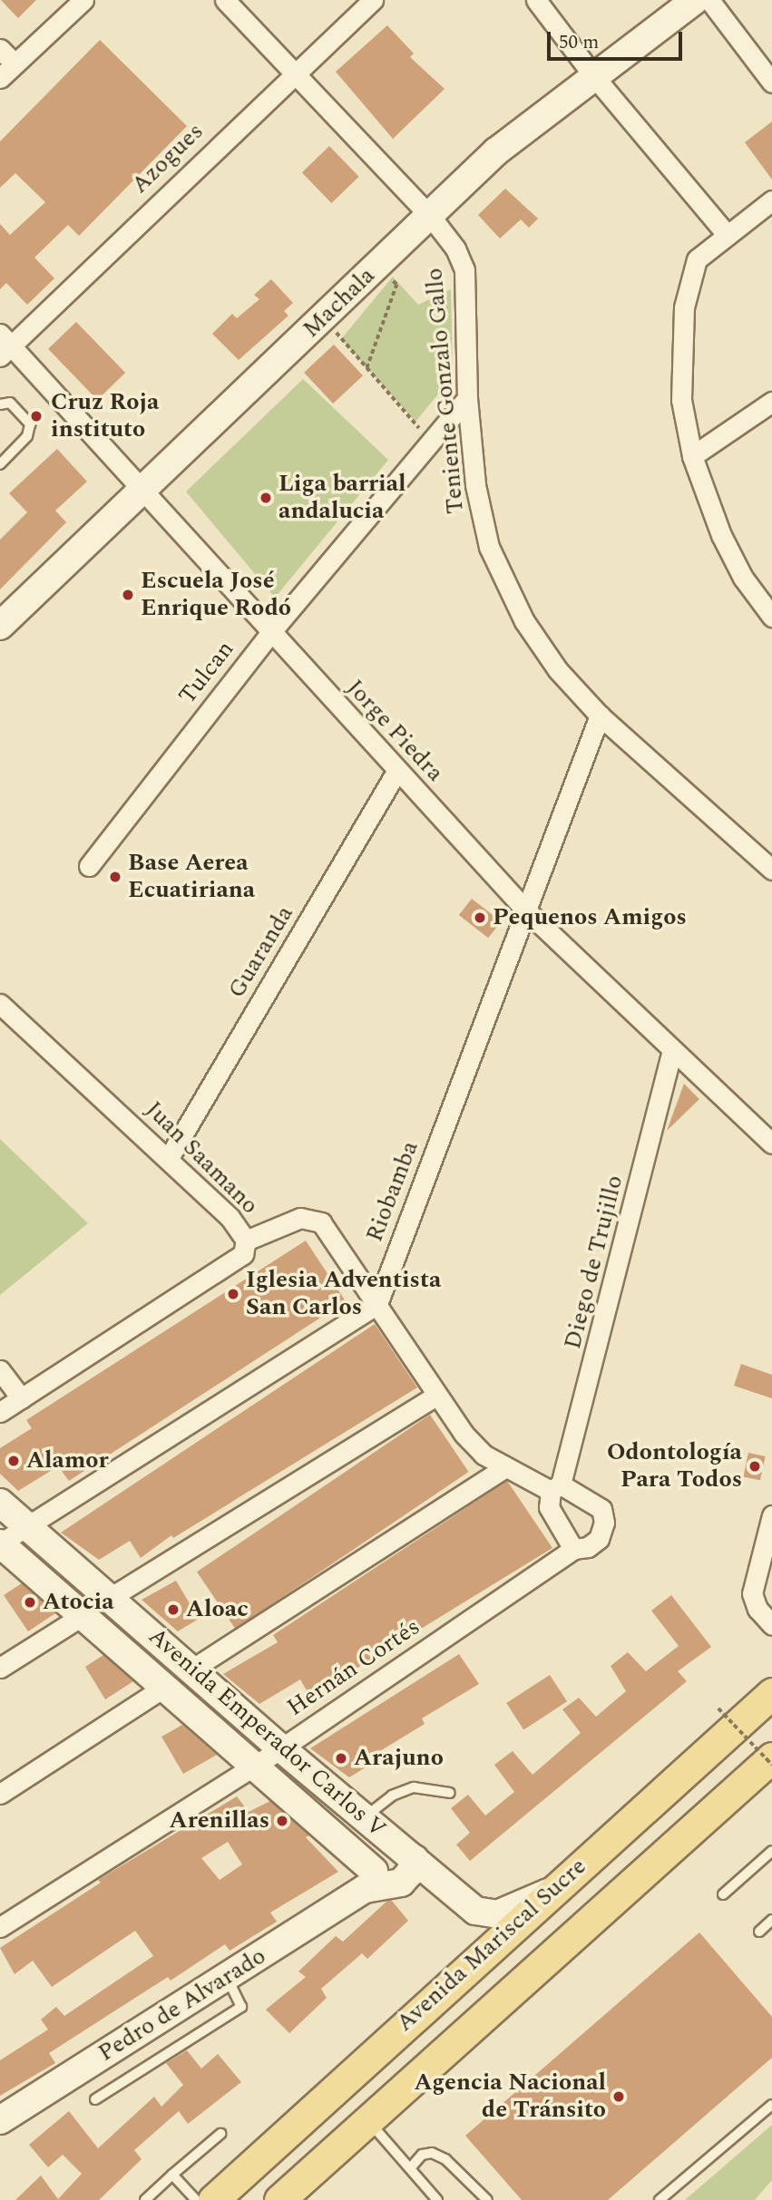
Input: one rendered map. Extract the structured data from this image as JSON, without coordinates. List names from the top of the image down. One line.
{"streets":{"main road":["Machala","Avenida Emperador Carlos V","Avenida Mariscal Sucre","Pedro de Alvarado"],"street":["Azogues","Teniente Gonzalo Gallo","Tulcan","Jorge Piedra","Guaranda","Juan Saamano","Riobamba","Diego de Trujillo","Hernán Cortés"]},"crossings":[["Azogues","Teniente Gonzalo Gallo"],["Azogues","Jorge Piedra"],["Machala","Teniente Gonzalo Gallo"],["Machala","Jorge Piedra"],["Teniente Gonzalo Gallo","Tulcan"],["Teniente Gonzalo Gallo","Riobamba"],["Tulcan","Jorge Piedra"],["Jorge Piedra","Guaranda"],["Jorge Piedra","Riobamba"],["Jorge Piedra","Diego de Trujillo"],["Guaranda","Juan Saamano"],["Juan Saamano","Riobamba"],["Juan Saamano","Diego de Trujillo"],["Juan Saamano","Hernán Cortés"],["Diego de Trujillo","Hernán Cortés"],["Hernán Cortés","Avenida Emperador Carlos V"],["Avenida Emperador Carlos V","Avenida Mariscal Sucre"],["Avenida Emperador Carlos V","Pedro de Alvarado"]],"places":["Cruz Roja instituto","Liga barrial andalucia","Escuela José Enrique Rodó","Base Aerea Ecuatiriana","Pequenos Amigos","Iglesia Adventista San Carlos","Alamor","Odontología Para Todos","Atocia","Aloac","Arajuno","Arenillas","Agencia Nacional de Tránsito"],"scale_bar":"50 m"}
